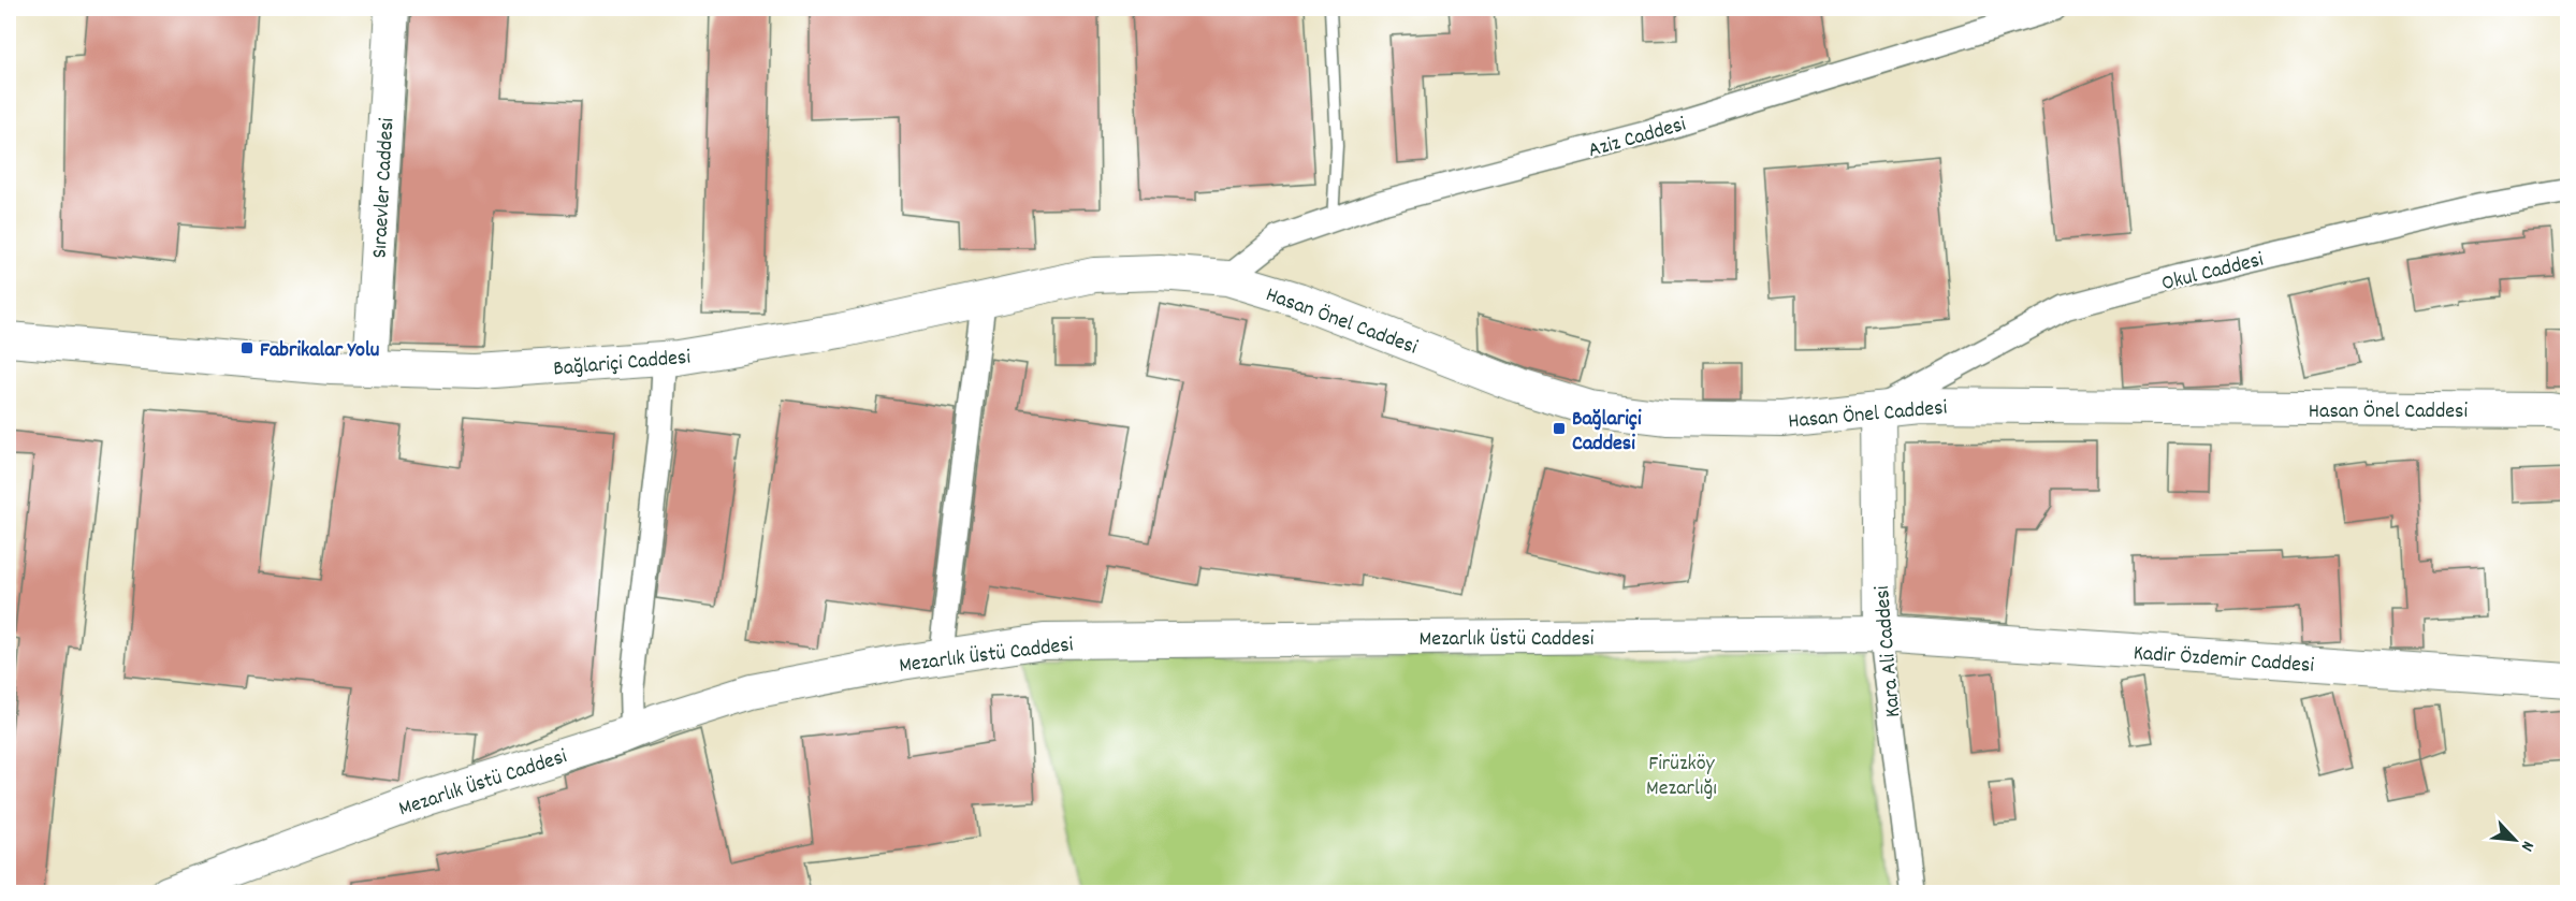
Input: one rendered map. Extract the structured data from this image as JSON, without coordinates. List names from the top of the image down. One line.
{"streets":{"street":["Aziz Caddesi","Sıraevler Caddesi","Okul Caddesi","Hasan Önel Caddesi","Bağlariçi Caddesi","Mezarlık Üstü Caddesi","Kara Ali Caddesi","Kadir Özdemir Caddesi"]},"crossings":[["Aziz Caddesi","Hasan Önel Caddesi"],["Aziz Caddesi","Bağlariçi Caddesi"],["Sıraevler Caddesi","Bağlariçi Caddesi"],["Okul Caddesi","Hasan Önel Caddesi"],["Okul Caddesi","Kara Ali Caddesi"],["Hasan Önel Caddesi","Bağlariçi Caddesi"],["Hasan Önel Caddesi","Kara Ali Caddesi"],["Mezarlık Üstü Caddesi","Kara Ali Caddesi"],["Mezarlık Üstü Caddesi","Kadir Özdemir Caddesi"],["Kara Ali Caddesi","Kadir Özdemir Caddesi"]],"parks":["Firüzköy Mezarlığı"],"places":{"transit":["Fabrikalar Yolu","Bağlariçi Caddesi"]},"north":"bottom right"}
